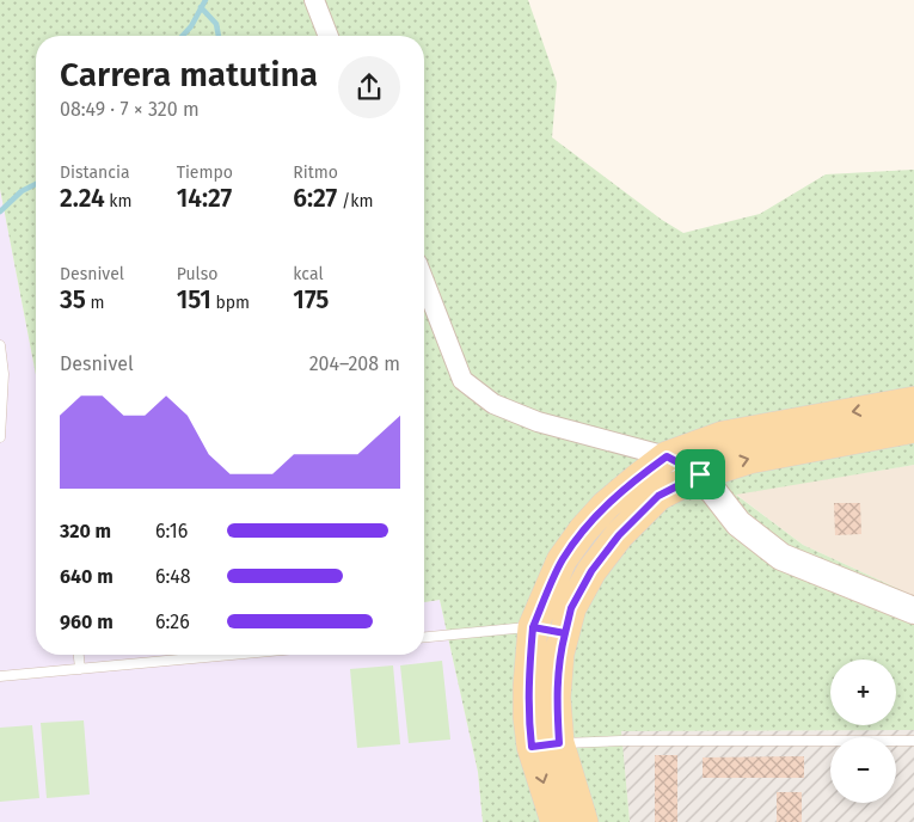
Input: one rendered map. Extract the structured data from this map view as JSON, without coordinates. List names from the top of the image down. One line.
{"page":{"heading":["Carrera matutina","08:49 · 7 × 320 m"],"stats":[["Distancia","2.24 km"],["Tiempo","14:27"],["Ritmo","6:27 /km"],["Desnivel","35 m"],["Pulso","151 bpm"],["kcal","175"]],"chart":["Desnivel","204–208 m"],"list":[{"name":"320 m","note":"6:16"},{"name":"640 m","note":"6:48"},{"name":"960 m","note":"6:26"}],"map_buttons":["+","−"]}}
